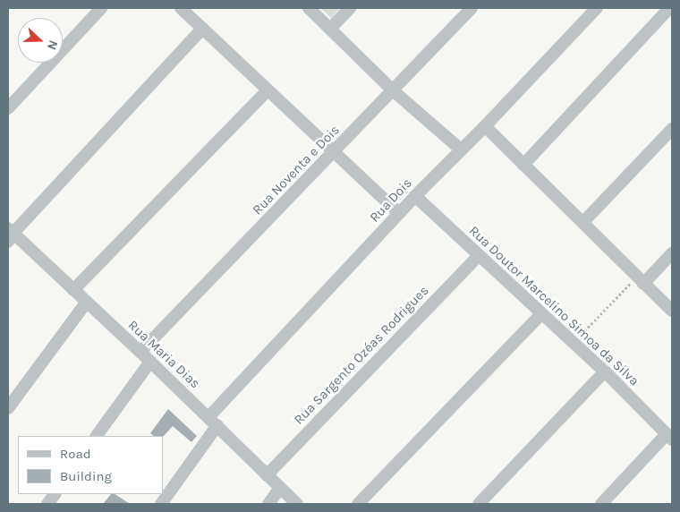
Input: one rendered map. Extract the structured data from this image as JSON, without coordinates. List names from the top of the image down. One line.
{"streets":{"street":["Rua Noventa e Dois","Rua Dois","Rua Doutor Marcelino Simoa da Silva","Rua Maria Dias","Rua Sargento Ozéas Rodrigues"]},"crossings":[["Rua Noventa e Dois","Rua Maria Dias"],["Rua Dois","Rua Doutor Marcelino Simoa da Silva"],["Rua Dois","Rua Maria Dias"],["Rua Doutor Marcelino Simoa da Silva","Rua Sargento Ozéas Rodrigues"],["Rua Maria Dias","Rua Sargento Ozéas Rodrigues"]],"legend":["Road","Building"],"north":"right"}
